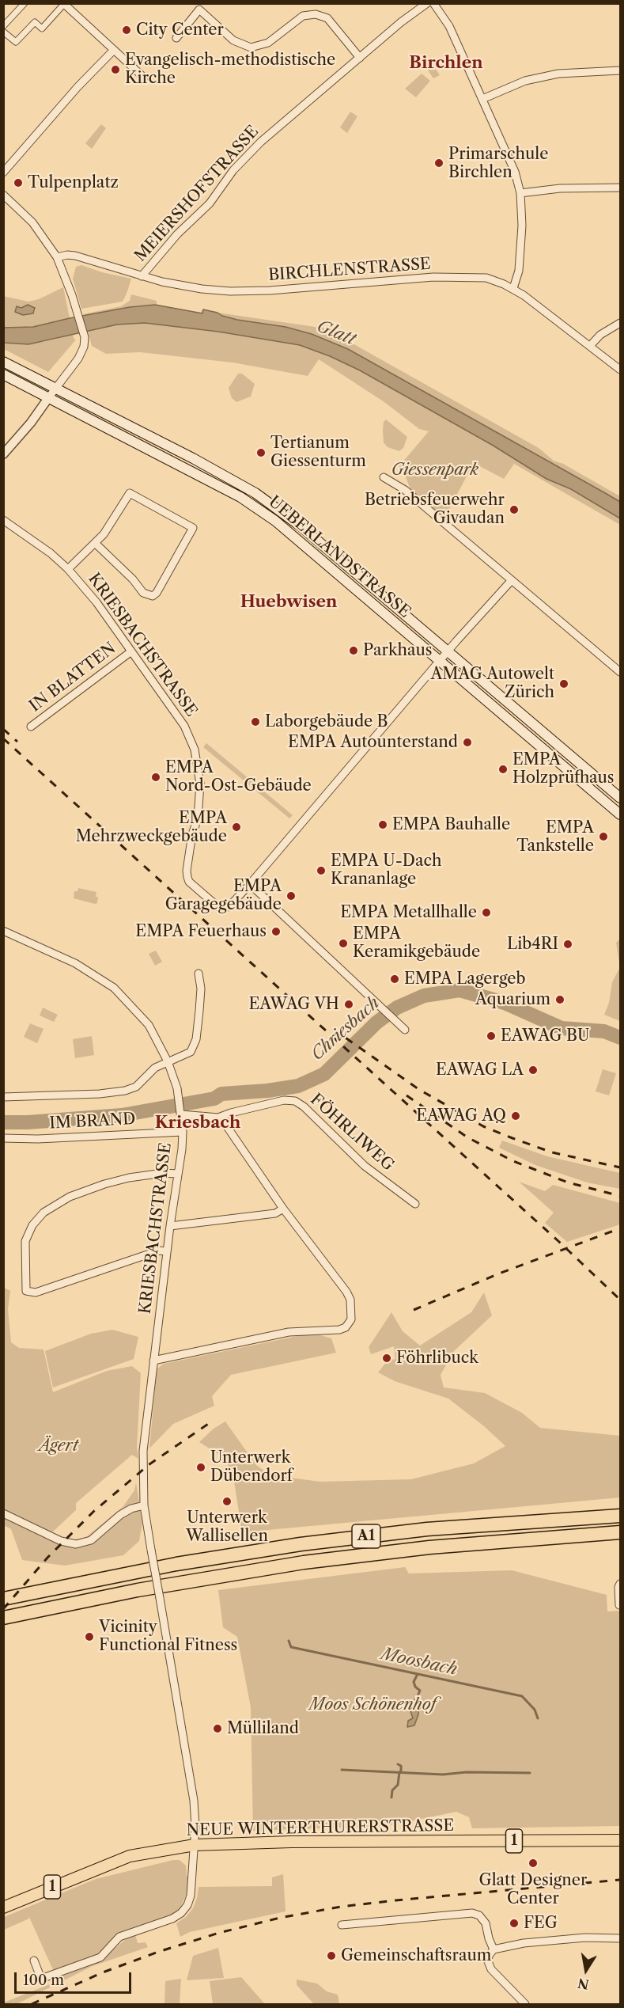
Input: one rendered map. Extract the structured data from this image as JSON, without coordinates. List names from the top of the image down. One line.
{"streets":{"highway":["A1"],"main road":["UEBERLANDSTRASSE","NEUE WINTERTHURERSTRASSE","1"],"street":["MEIERSHOFSTRASSE","BIRCHLENSTRASSE","KRIESBACHSTRASSE","IN BLATTEN","IM BRAND","FÖHRLIWEG"]},"crossings":[["MEIERSHOFSTRASSE","BIRCHLENSTRASSE"],["KRIESBACHSTRASSE","IN BLATTEN"],["KRIESBACHSTRASSE","IM BRAND"],["KRIESBACHSTRASSE","FÖHRLIWEG"],["KRIESBACHSTRASSE","NEUE WINTERTHURERSTRASSE"]],"districts":["Birchlen","Huebwisen","Kriesbach"],"water":["Glatt","Chriesbach","Moosbach"],"parks":["Giessenpark","Ägert","Moos Schönenhof"],"places":["City Center","Evangelisch-methodistische Kirche","Primarschule Birchlen","Tulpenplatz","Tertianum Giessenturm","Betriebsfeuerwehr Givaudan","Parkhaus","AMAG Autowelt Zürich","Laborgebäude B","EMPA Autounterstand","EMPA Holzprüfhaus","EMPA Nord-Ost-Gebäude","EMPA Bauhalle","EMPA Mehrzweckgebäude","EMPA Tankstelle","EMPA U-Dach Krananlage","EMPA Garagegebäude","EMPA Metallhalle","EMPA Feuerhaus","EMPA Keramikgebäude","Lib4RI","EMPA Lagergeb","Aquarium","EAWAG VH","EAWAG BU","EAWAG LA","EAWAG AQ","Föhrlibuck","Unterwerk Dübendorf","Unterwerk Wallisellen","Vicinity Functional Fitness","Mülliland","Glatt Designer Center","FEG","Gemeinschaftsraum"],"scale_bar":"100 m","north":"bottom"}
